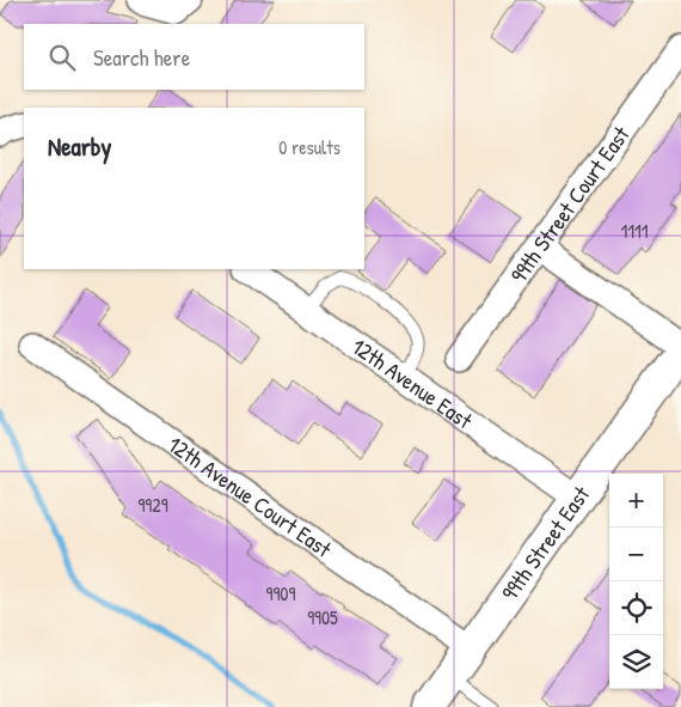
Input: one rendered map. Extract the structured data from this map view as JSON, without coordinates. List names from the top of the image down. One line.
{"streets":{"street":["99th Street Court East","12th Avenue East","12th Avenue Court East","99th Street East"]},"crossings":[["12th Avenue East","99th Street East"],["12th Avenue Court East","99th Street East"]],"house_numbers":["1111","9929","9909","9905"],"page":{"search":"Search here","heading":["Nearby","0 results"],"map_buttons":["+","−"]}}
